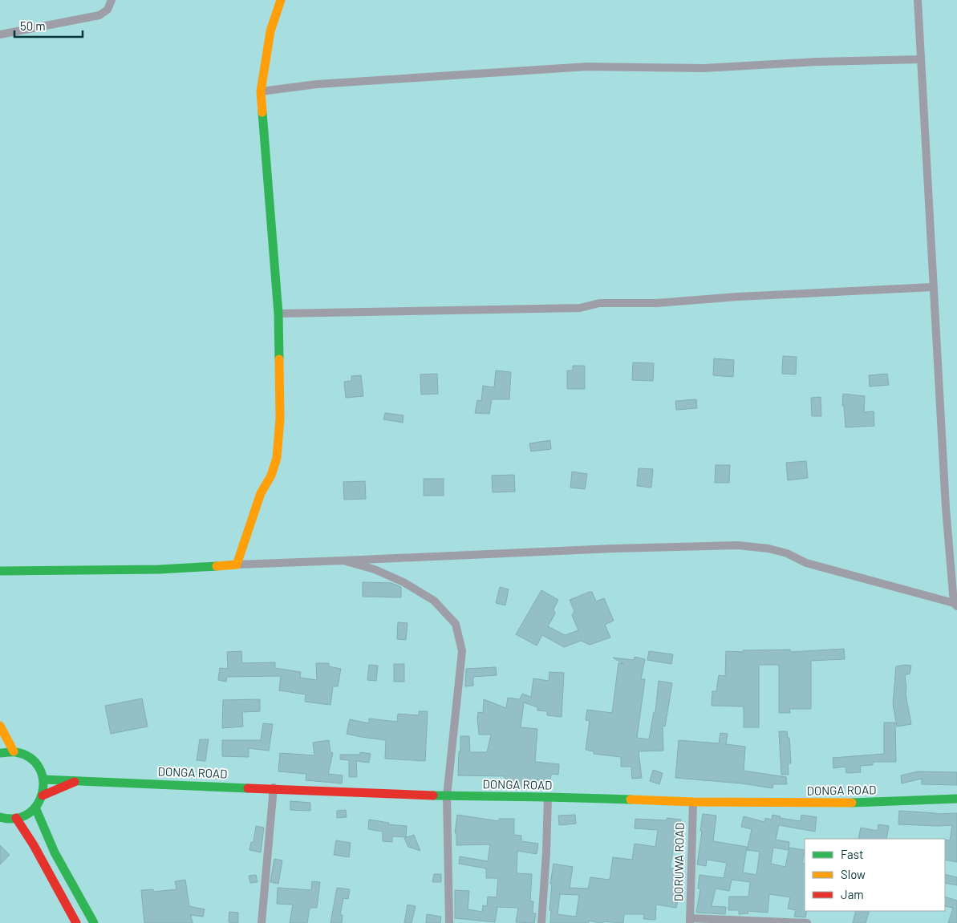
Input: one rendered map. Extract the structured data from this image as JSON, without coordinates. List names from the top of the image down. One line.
{"streets":{"street":["DONGA ROAD","DORUWA ROAD"]},"crossings":[["DONGA ROAD","DORUWA ROAD"]],"legend":["Fast","Slow","Jam"],"scale_bar":"50 m"}
